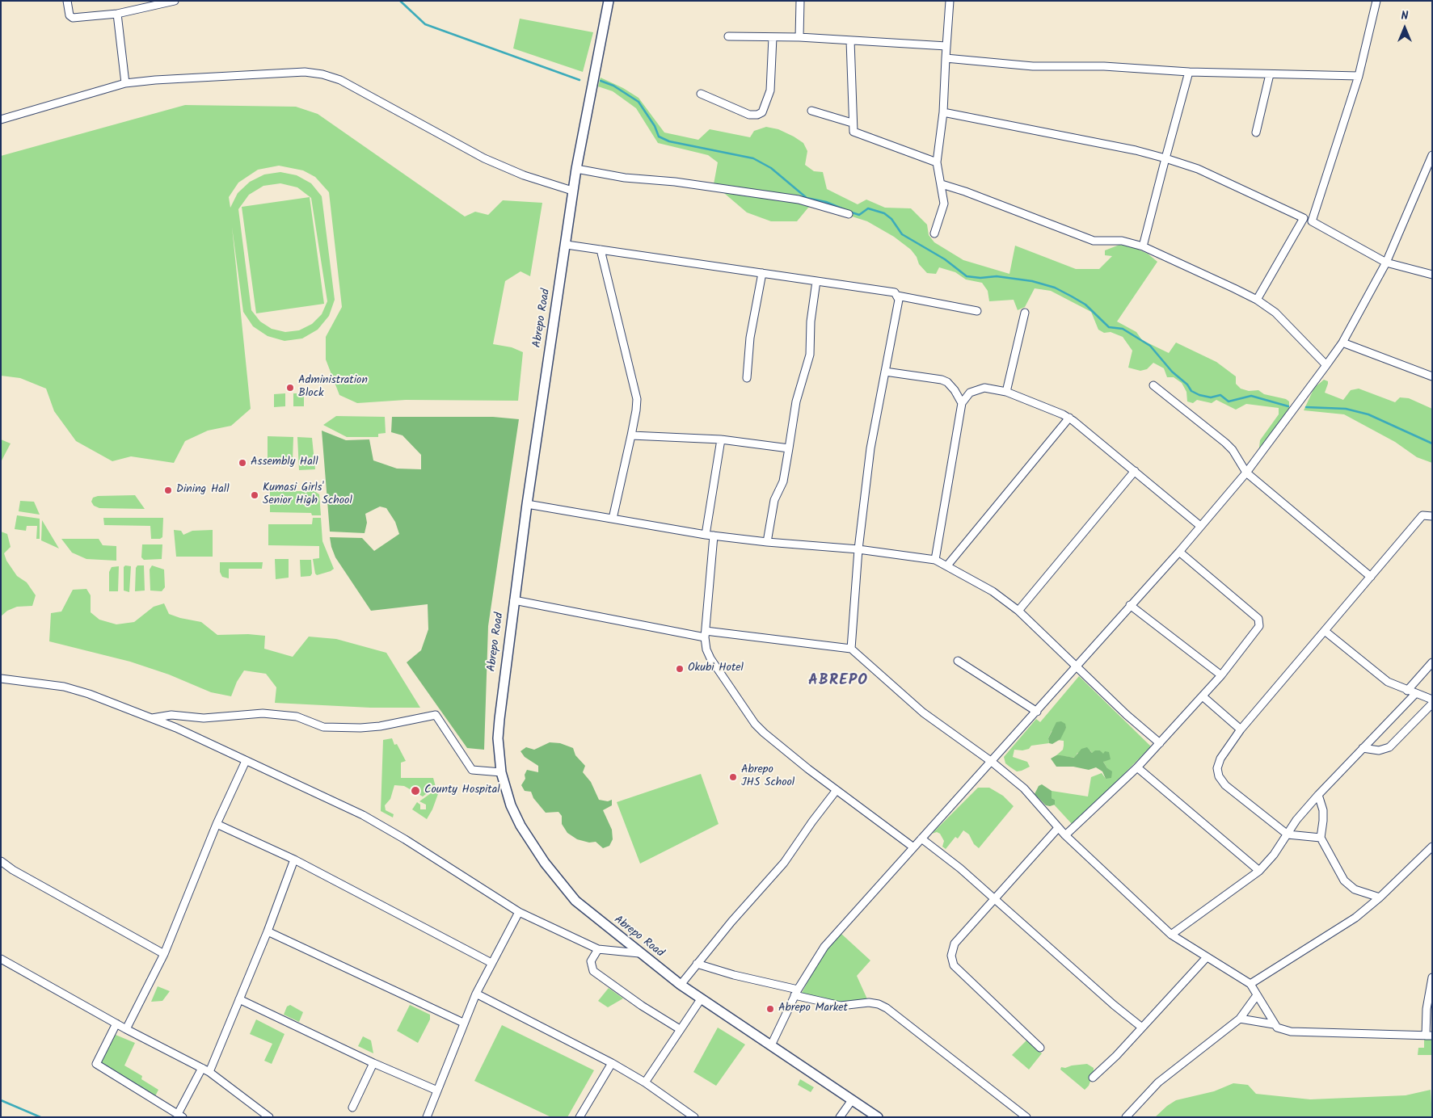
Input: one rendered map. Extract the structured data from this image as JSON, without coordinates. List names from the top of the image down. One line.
{"streets":{"main road":["Abrepo Road"]},"districts":["ABREPO"],"places":["Administration Block","Assembly Hall","Dining Hall","Kumasi Girls' Senior High School","Okubi Hotel","Abrepo JHS School","County Hospital","Abrepo Market"],"north":"top"}
